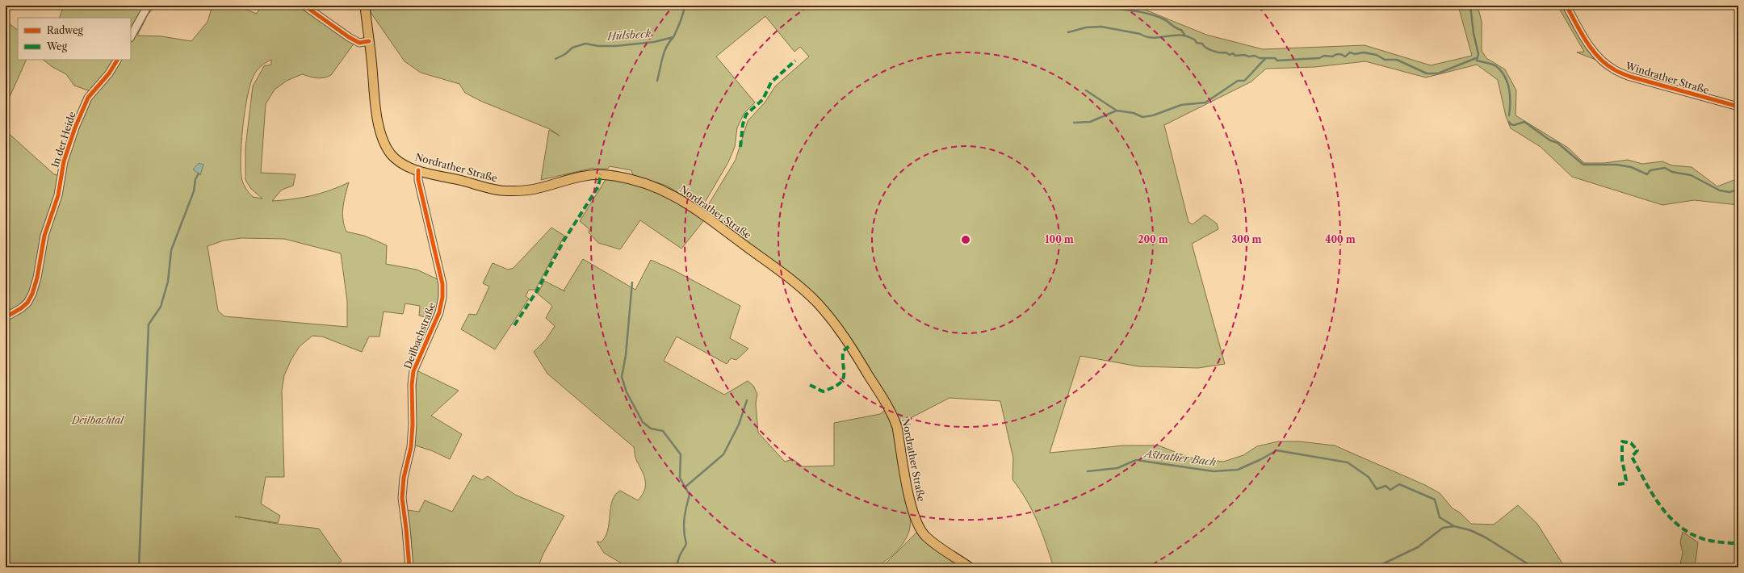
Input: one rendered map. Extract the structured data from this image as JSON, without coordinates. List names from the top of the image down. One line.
{"streets":{"main road":["Nordrather Straße"],"street":["Windrather Straße","In der Heide","Deilbachstraße"]},"crossings":[["Nordrather Straße","Deilbachstraße"]],"water":["Hülsbeck","Astrather Bach"],"parks":["Deilbachtal"],"legend":["Radweg","Weg"],"rings":["100 m","200 m","300 m","400 m"]}
